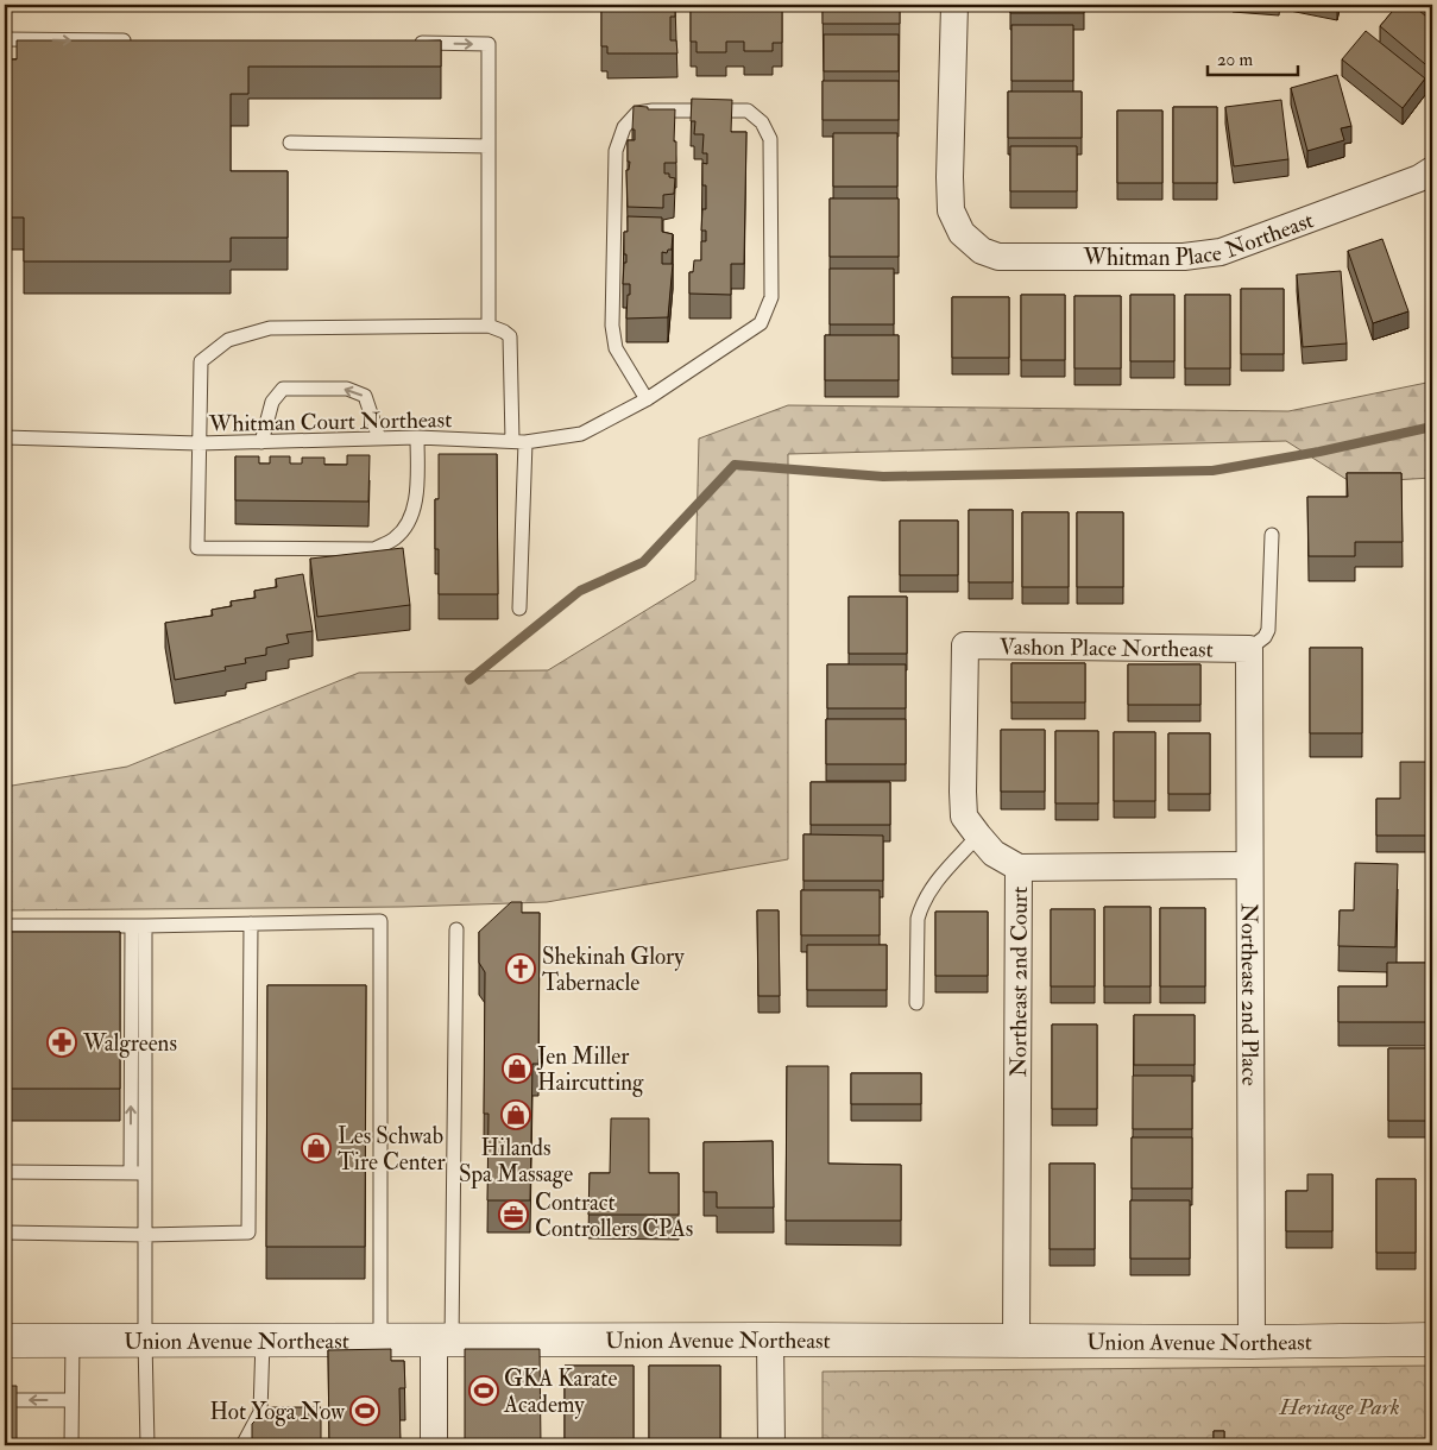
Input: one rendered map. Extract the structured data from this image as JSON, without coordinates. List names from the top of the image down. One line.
{"streets":{"street":["Whitman Place Northeast","Vashon Place Northeast","Northeast 2nd Court","Northeast 2nd Place","Union Avenue Northeast"],"lane":["Whitman Court Northeast"]},"crossings":[["Vashon Place Northeast","Northeast 2nd Court"],["Vashon Place Northeast","Northeast 2nd Place"],["Northeast 2nd Court","Union Avenue Northeast"],["Northeast 2nd Place","Union Avenue Northeast"]],"parks":["Heritage Park"],"places":{"church":["Shekinah Glory Tabernacle"],"pharmacy":["Walgreens"],"shop":["Jen Miller Haircutting","Hilands Spa Massage","Les Schwab Tire Center"],"office":["Contract Controllers CPAs"],"sports":["GKA Karate Academy","Hot Yoga Now"]},"scale_bar":"20 m"}
